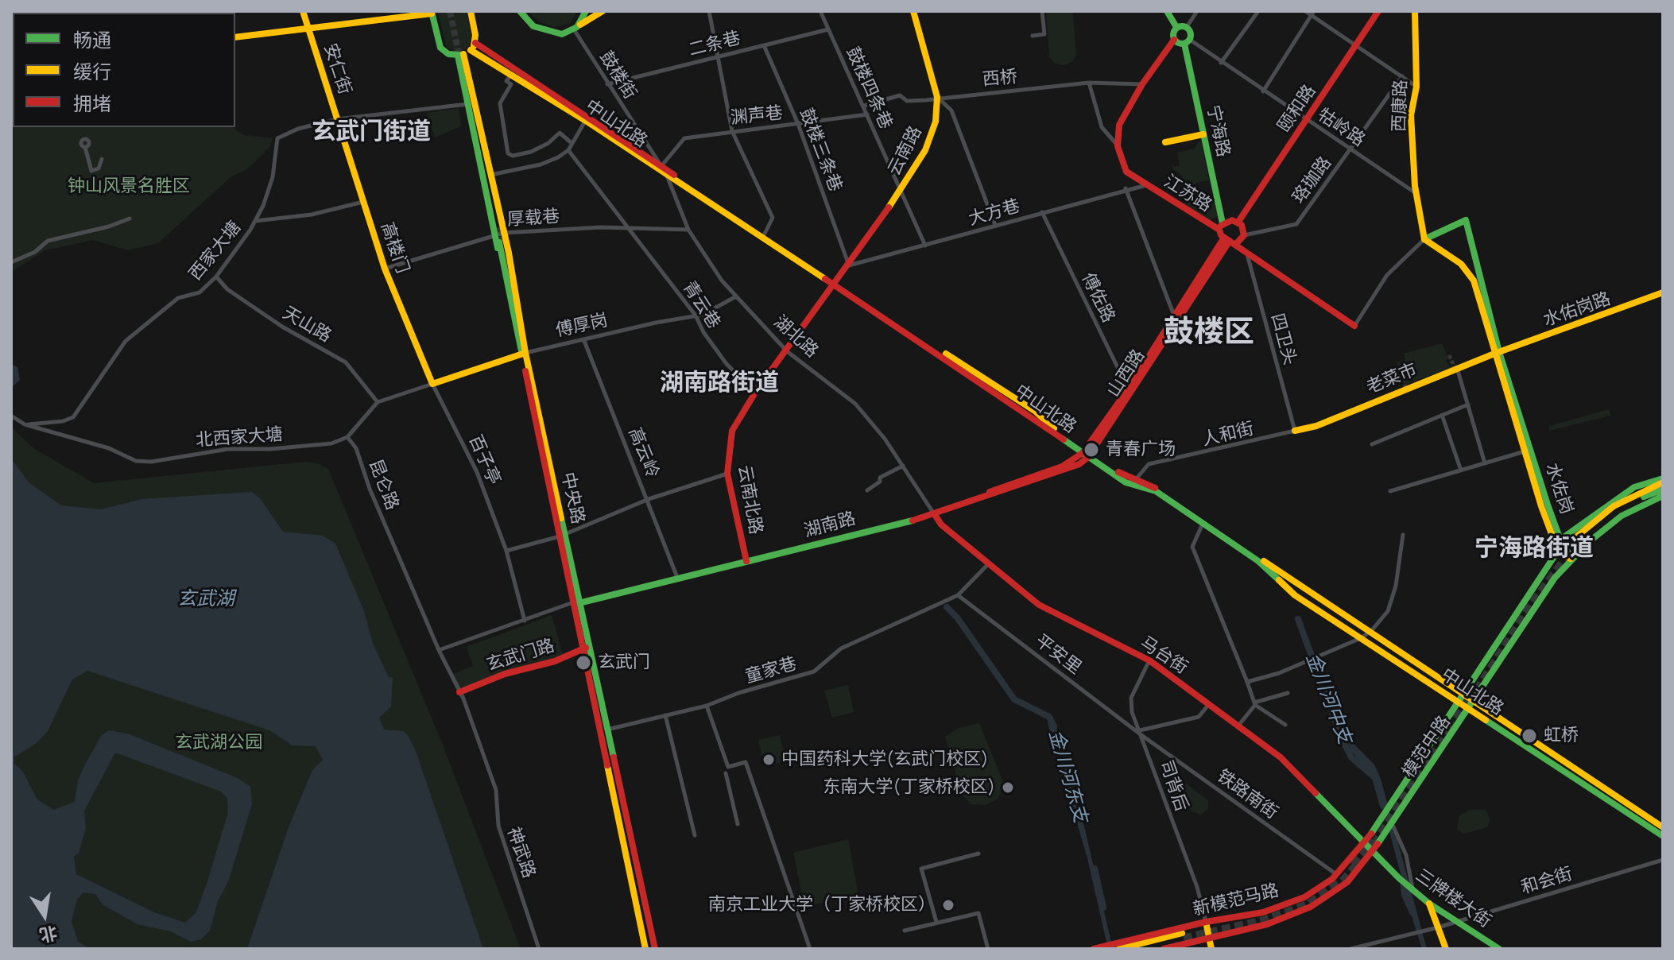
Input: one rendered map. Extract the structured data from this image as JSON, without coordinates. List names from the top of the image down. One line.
{"streets":{"main road":["安仁街","西康路","颐和路","中山北路","宁海路","云南路","江苏路","高楼门","水佑岗路","傅厚岗","山西路","老菜市","水佐岗","中央路","云南北路","湖南路","玄武门路","马台街","模范中路","三牌楼大街","新模范马路"],"street":["二条巷","鼓楼街","西桥","鼓楼四条巷","渊声巷","牯岭路","鼓楼三条巷","珞珈路","大方巷","厚载巷","西家大塘","傅佐路","青云巷","天山路","湖北路","四卫头","人和街","北西家大塘","高云岭","百子亭","昆仑路","平安里","童家巷","司背后","铁路南街","神武路","和会街"]},"crossings":[["二条巷","鼓楼街"],["二条巷","鼓楼四条巷"],["二条巷","鼓楼三条巷"],["安仁街","高楼门"],["安仁街","西家大塘"],["鼓楼街","渊声巷"],["鼓楼街","中山北路"],["鼓楼街","湖北路"],["西桥","鼓楼四条巷"],["西桥","云南路"],["鼓楼四条巷","渊声巷"],["鼓楼四条巷","云南路"],["鼓楼四条巷","大方巷"],["西康路","牯岭路"],["西康路","水佐岗"],["颐和路","牯岭路"],["渊声巷","中山北路"],["渊声巷","鼓楼三条巷"],["渊声巷","湖北路"],["中山北路","云南路"],["中山北路","湖北路"],["中山北路","山西路"],["中山北路","人和街"],["中山北路","云南北路"],["中山北路","湖南路"],["中山北路","模范中路"],["牯岭路","宁海路"],["牯岭路","珞珈路"],["宁海路","江苏路"],["鼓楼三条巷","云南路"],["鼓楼三条巷","大方巷"],["云南路","大方巷"],["云南路","云南北路"],["珞珈路","山西路"],["江苏路","大方巷"],["江苏路","四卫头"],["江苏路","山西路"],["大方巷","傅佐路"],["厚载巷","高楼门"],["厚载巷","青云巷"],["厚载巷","湖北路"],["厚载巷","中央路"],["高楼门","西家大塘"],["高楼门","傅厚岗"],["高楼门","百子亭"],["西家大塘","天山路"],["西家大塘","北西家大塘"],["傅佐路","山西路"],["青云巷","傅厚岗"],["青云巷","云南北路"],["水佑岗路","老菜市"],["水佑岗路","水佐岗"],["傅厚岗","湖北路"],["傅厚岗","高云岭"],["傅厚岗","百子亭"],["傅厚岗","中央路"],["湖北路","云南北路"],["湖北路","湖南路"],["湖北路","马台街"],["四卫头","老菜市"],["四卫头","人和街"],["山西路","湖南路"],["老菜市","人和街"],["老菜市","水佐岗"],["北西家大塘","昆仑路"],["高云岭","湖南路"],["昆仑路","神武路"],["水佐岗","模范中路"],["中央路","湖南路"],["中央路","玄武门路"],["中央路","童家巷"],["云南北路","湖南路"],["湖南路","马台街"],["平安里","童家巷"],["平安里","司背后"],["平安里","铁路南街"],["玄武门路","神武路"],["马台街","童家巷"],["马台街","模范中路"],["马台街","司背后"],["马台街","三牌楼大街"],["马台街","新模范马路"],["模范中路","三牌楼大街"],["模范中路","新模范马路"],["司背后","铁路南街"],["司背后","新模范马路"],["铁路南街","新模范马路"],["和会街","三牌楼大街"],["三牌楼大街","新模范马路"]],"districts":["玄武门街道","鼓楼区","湖南路街道","宁海路街道"],"water":["玄武湖","金川河中支","金川河东支"],"parks":["钟山风景名胜区","玄武湖公园"],"places":["青春广场","玄武门","虹桥","中国药科大学(玄武门校区)","东南大学(丁家桥校区)","南京工业大学（丁家桥校区）"],"legend":["畅通","缓行","拥堵"],"north":"bottom"}
